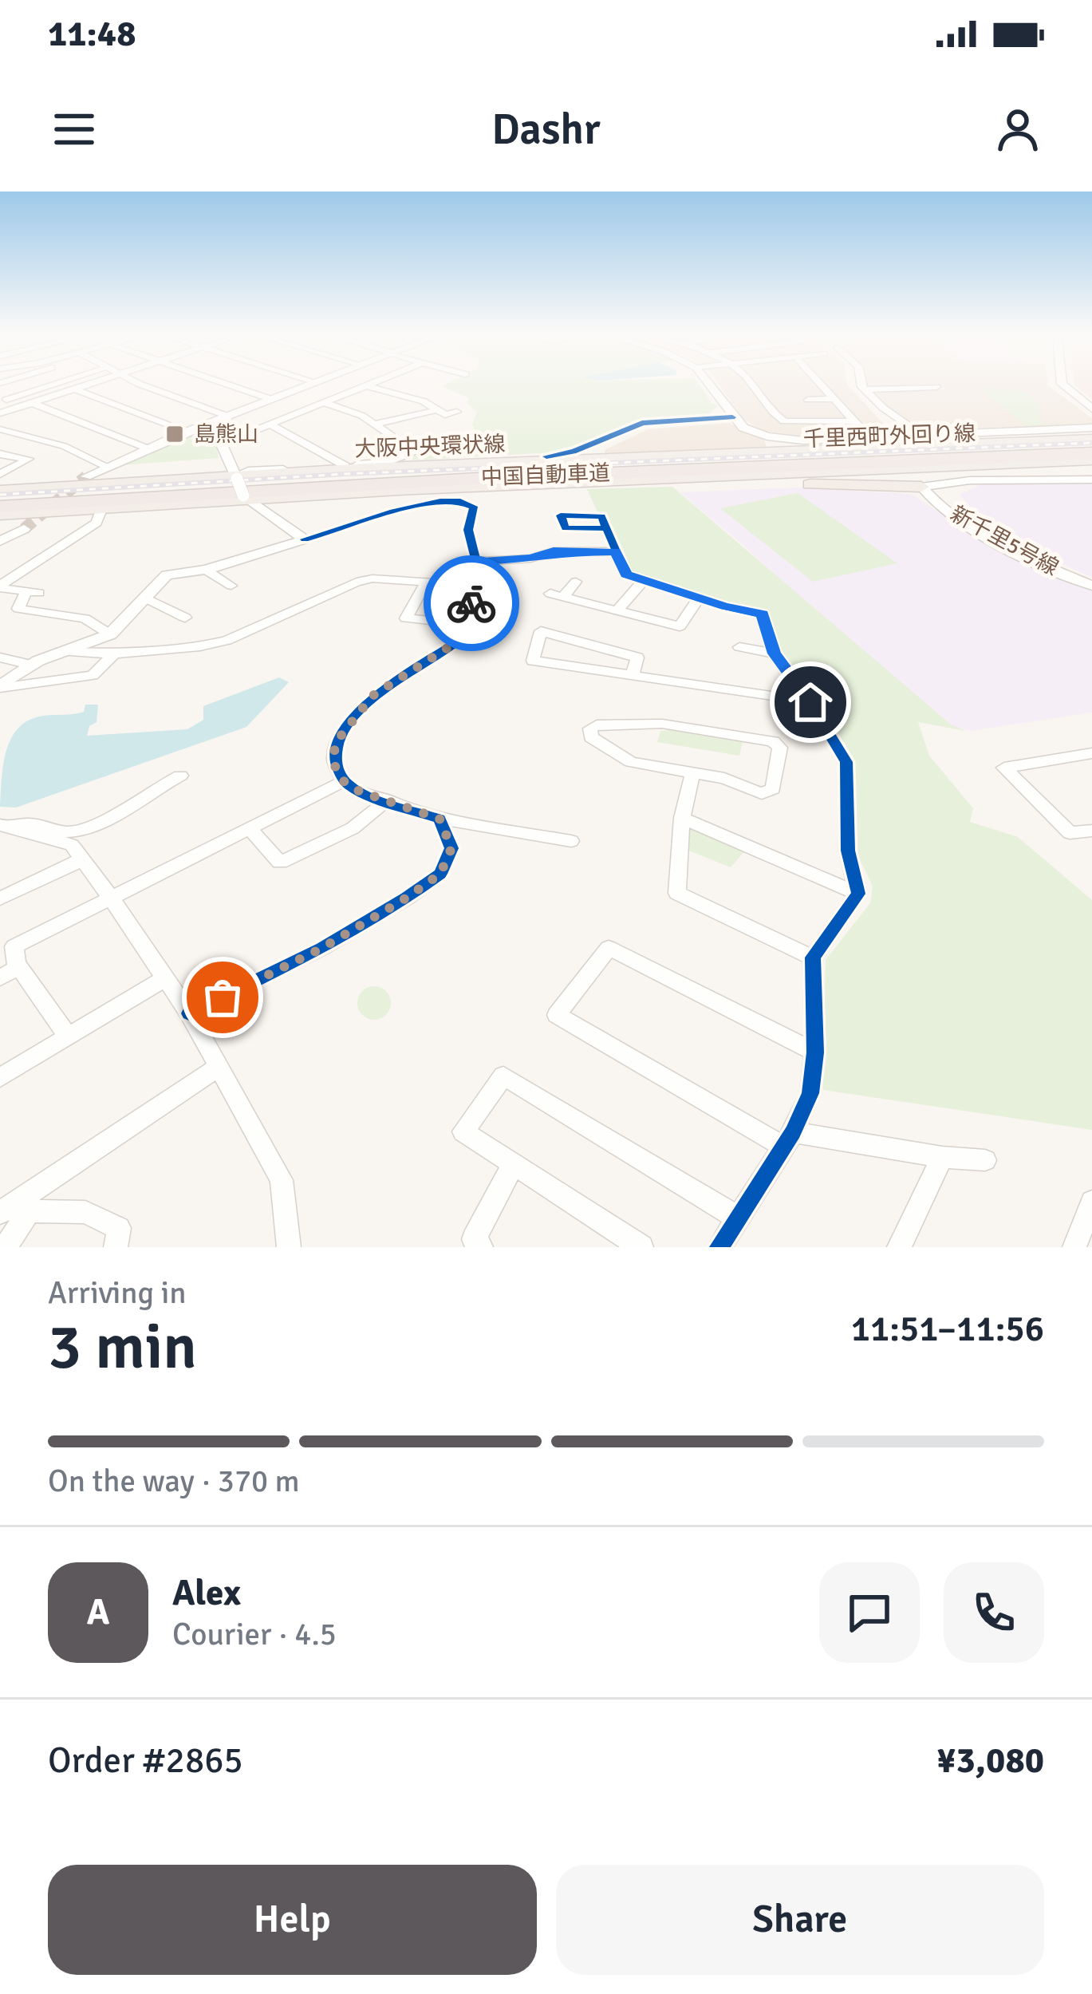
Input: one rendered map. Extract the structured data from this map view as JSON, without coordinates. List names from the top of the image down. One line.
{"streets":{"highway":["中国自動車道"],"main road":["大阪中央環状線"],"street":["千里西町外回り線","新千里5号線"]},"places":{"transit":["島熊山"]},"page":{"status":"11:48","header":"Dashr","heading":["3 min","Arriving in","11:51–11:56"],"panel":["Alex","Courier · 4.5","Order #2865","¥3,080"],"bar":"On the way · 370 m","round":"A","buttons":["Help","Share"]}}
